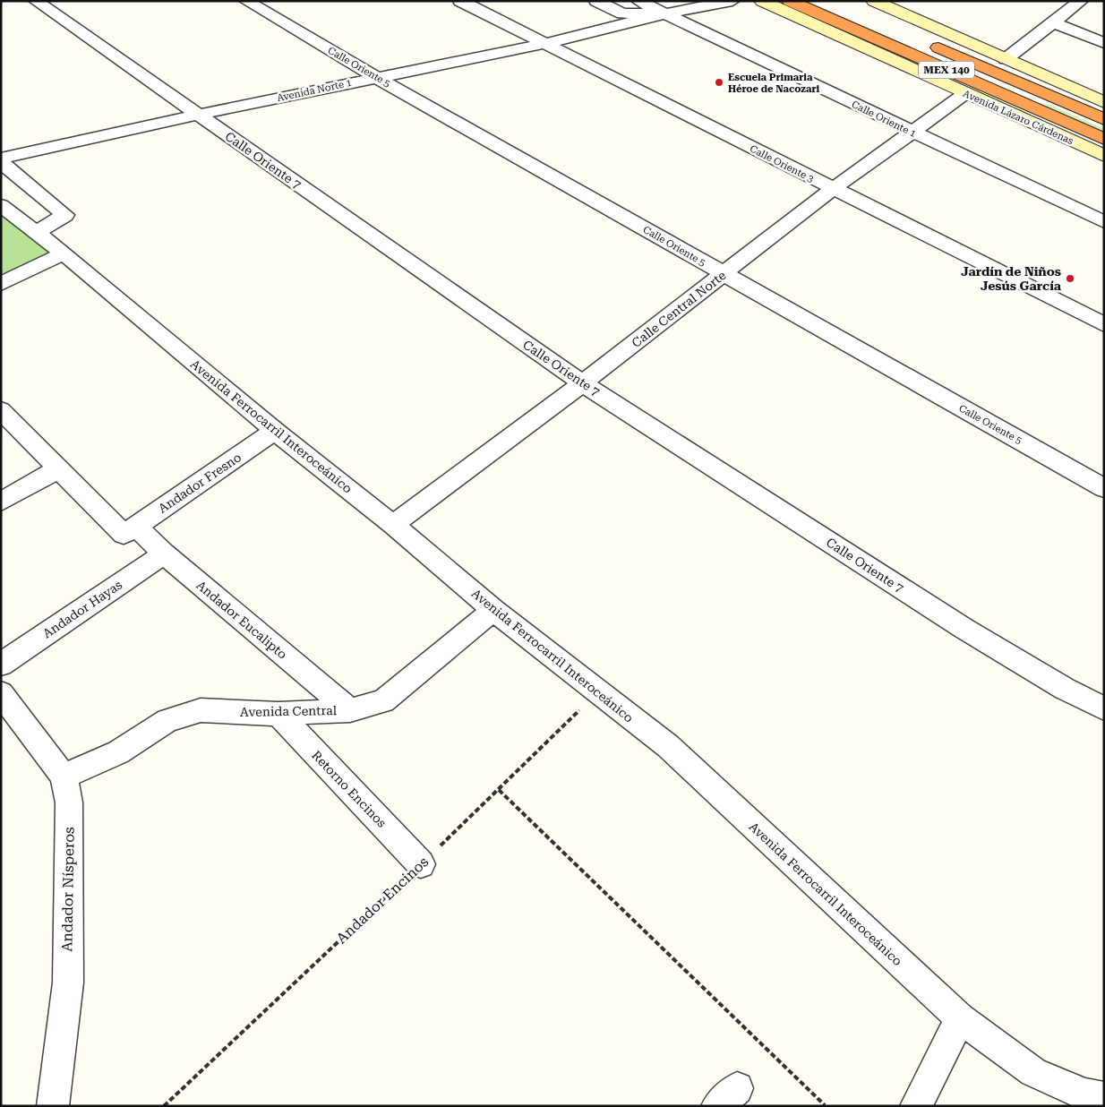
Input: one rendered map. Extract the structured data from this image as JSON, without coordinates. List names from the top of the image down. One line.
{"streets":{"highway":["MEX 140","Avenida Lázaro Cárdenas"],"street":["Calle Oriente 5","Avenida Norte 1","Calle Oriente 1","Calle Oriente 7","Calle Oriente 3","Calle Central Norte","Avenida Ferrocarril Interoceánico","Andador Fresno","Andador Hayas","Andador Eucalipto","Avenida Central","Retorno Encinos","Andador Nísperos"],"path":["Andador Encinos"]},"crossings":[["Calle Oriente 5","Avenida Norte 1"],["Calle Oriente 5","Calle Central Norte"],["Avenida Norte 1","Calle Oriente 1"],["Avenida Norte 1","Calle Oriente 7"],["Avenida Norte 1","Calle Oriente 3"],["Avenida Lázaro Cárdenas","Calle Central Norte"],["Calle Oriente 1","Calle Central Norte"],["Calle Oriente 7","Calle Central Norte"],["Calle Oriente 3","Calle Central Norte"],["Calle Central Norte","Avenida Ferrocarril Interoceánico"],["Avenida Ferrocarril Interoceánico","Andador Fresno"],["Avenida Ferrocarril Interoceánico","Avenida Central"],["Avenida Ferrocarril Interoceánico","Andador Encinos"],["Andador Fresno","Andador Eucalipto"],["Andador Hayas","Andador Eucalipto"],["Andador Eucalipto","Avenida Central"],["Avenida Central","Retorno Encinos"],["Avenida Central","Andador Nísperos"],["Retorno Encinos","Andador Encinos"]],"places":["Escuela Primaria Héroe de Nacozari","Jardín de Niños Jesús García"]}
